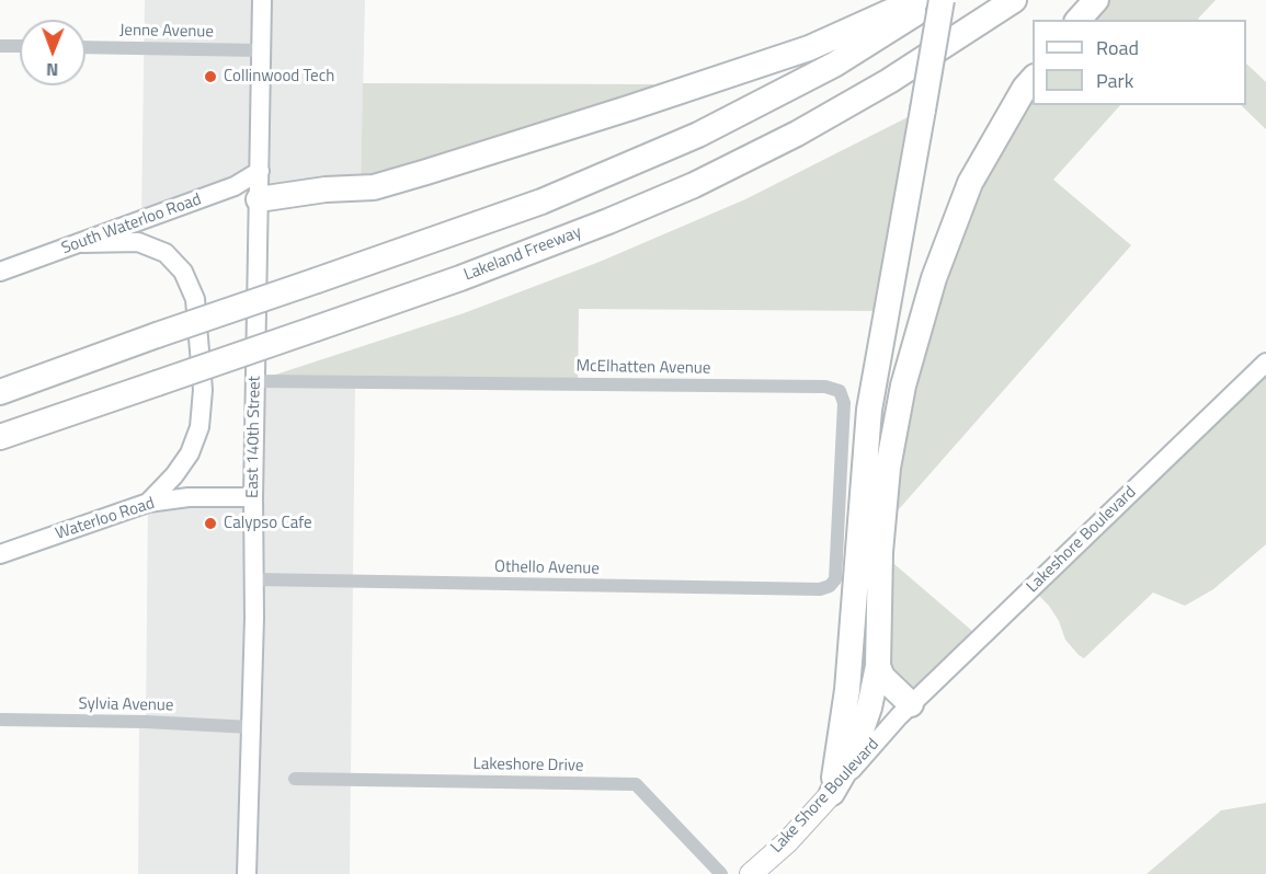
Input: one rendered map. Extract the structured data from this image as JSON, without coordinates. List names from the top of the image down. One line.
{"streets":{"highway":["Lakeland Freeway"],"main road":["Lake Shore Boulevard"],"street":["Jenne Avenue","South Waterloo Road","McElhatten Avenue","East 140th Street","Waterloo Road","Lakeshore Boulevard","Othello Avenue","Sylvia Avenue","Lakeshore Drive"]},"crossings":[["Jenne Avenue","East 140th Street"],["South Waterloo Road","East 140th Street"],["McElhatten Avenue","East 140th Street"],["McElhatten Avenue","Othello Avenue"],["East 140th Street","Waterloo Road"],["East 140th Street","Othello Avenue"],["East 140th Street","Sylvia Avenue"],["Lakeshore Boulevard","Lake Shore Boulevard"]],"places":["Collinwood Tech","Calypso Cafe"],"legend":["Road","Park"],"north":"bottom"}
